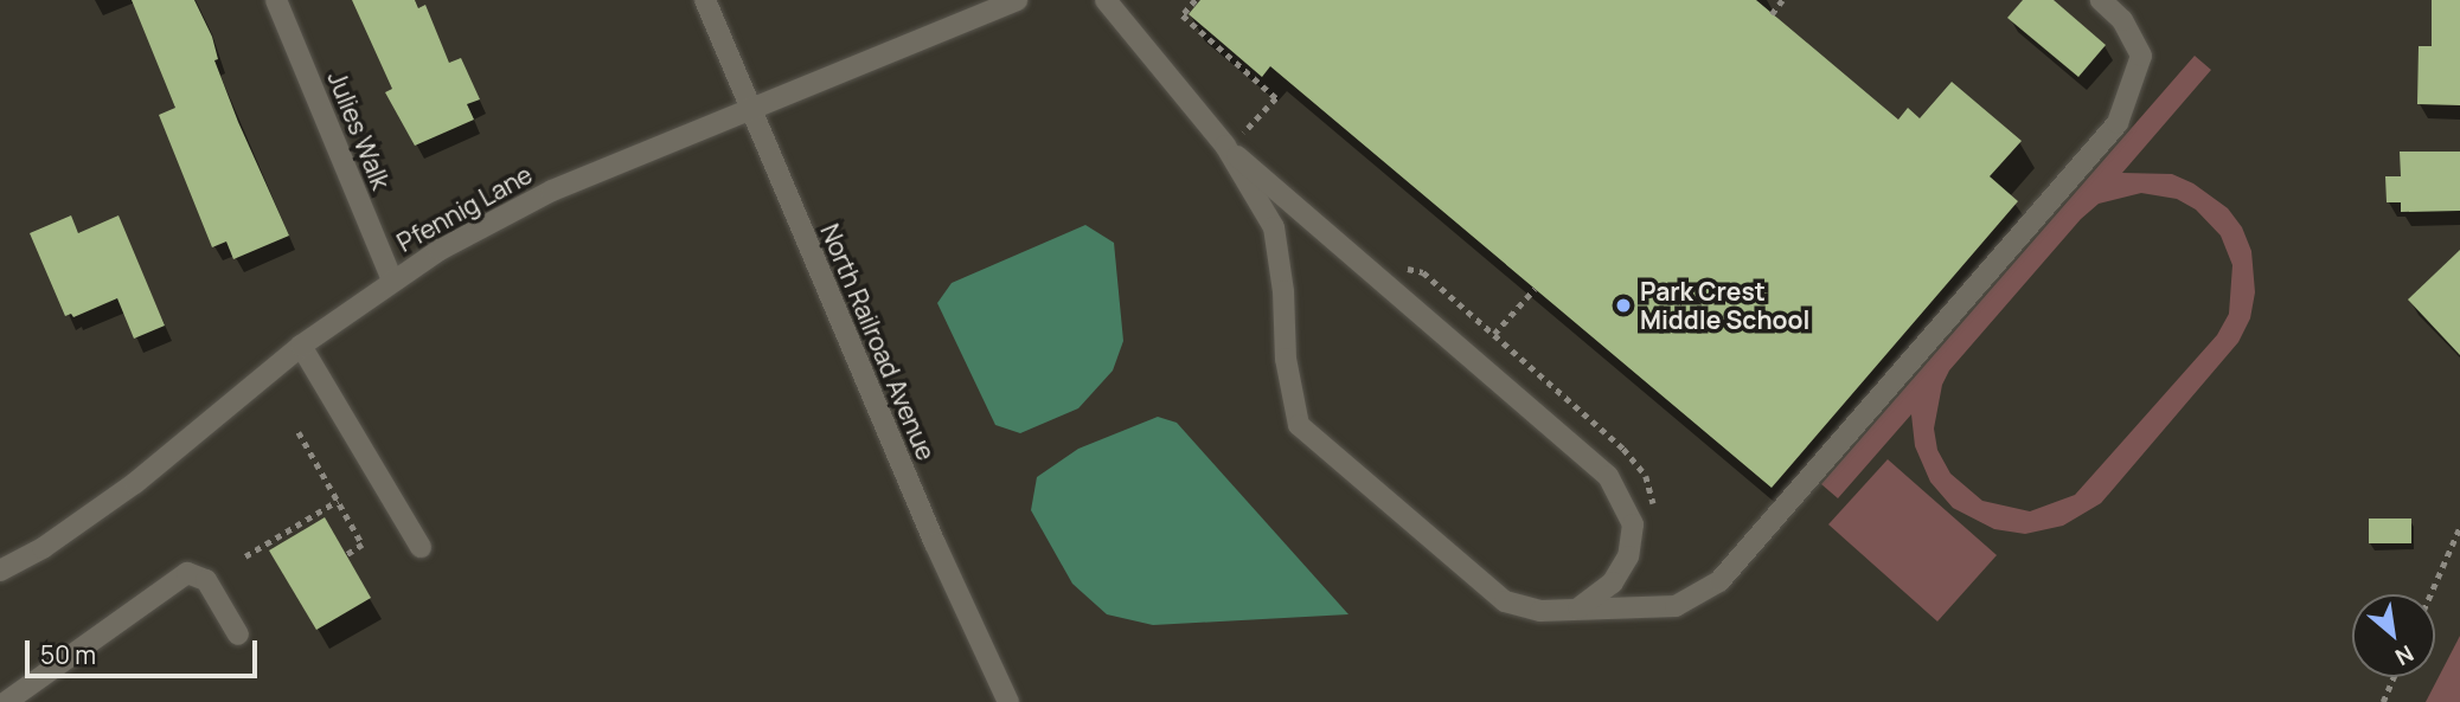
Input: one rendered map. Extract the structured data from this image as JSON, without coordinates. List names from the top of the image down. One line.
{"streets":{"street":["Julies Walk","Pfennig Lane","North Railroad Avenue"]},"crossings":[["Julies Walk","Pfennig Lane"],["Pfennig Lane","North Railroad Avenue"]],"places":["Park Crest Middle School"],"scale_bar":"50 m","north":"bottom right"}
